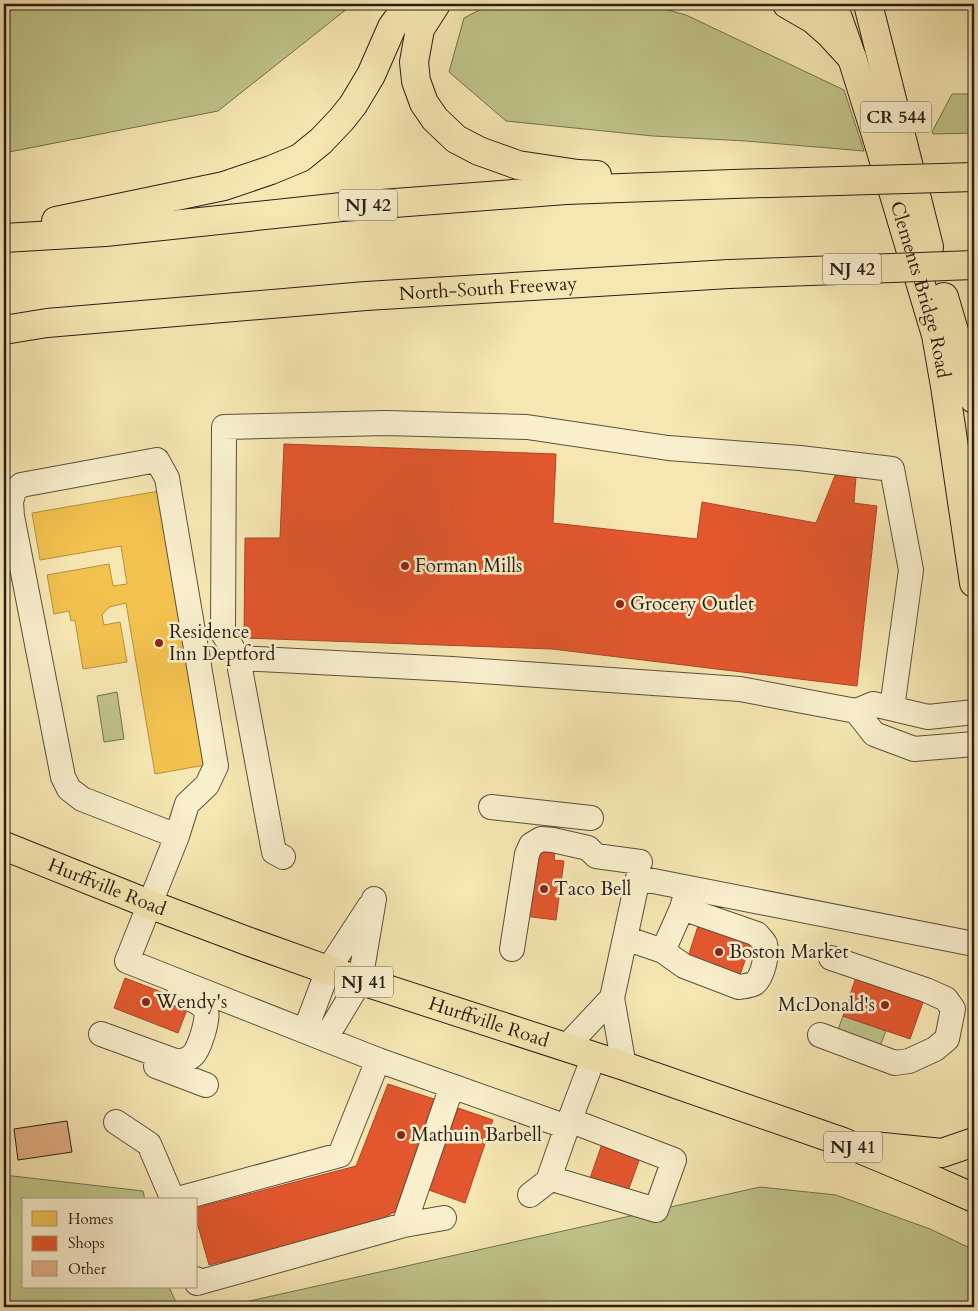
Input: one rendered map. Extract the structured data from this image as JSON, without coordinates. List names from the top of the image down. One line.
{"streets":{"main road":["CR 544","NJ 42","North-South Freeway","Clements Bridge Road","Hurffville Road","NJ 41"]},"places":["Forman Mills","Grocery Outlet","Residence Inn Deptford","Taco Bell","Boston Market","Wendy's","McDonald's","Mathuin Barbell"],"legend":["Homes","Shops","Other"]}
